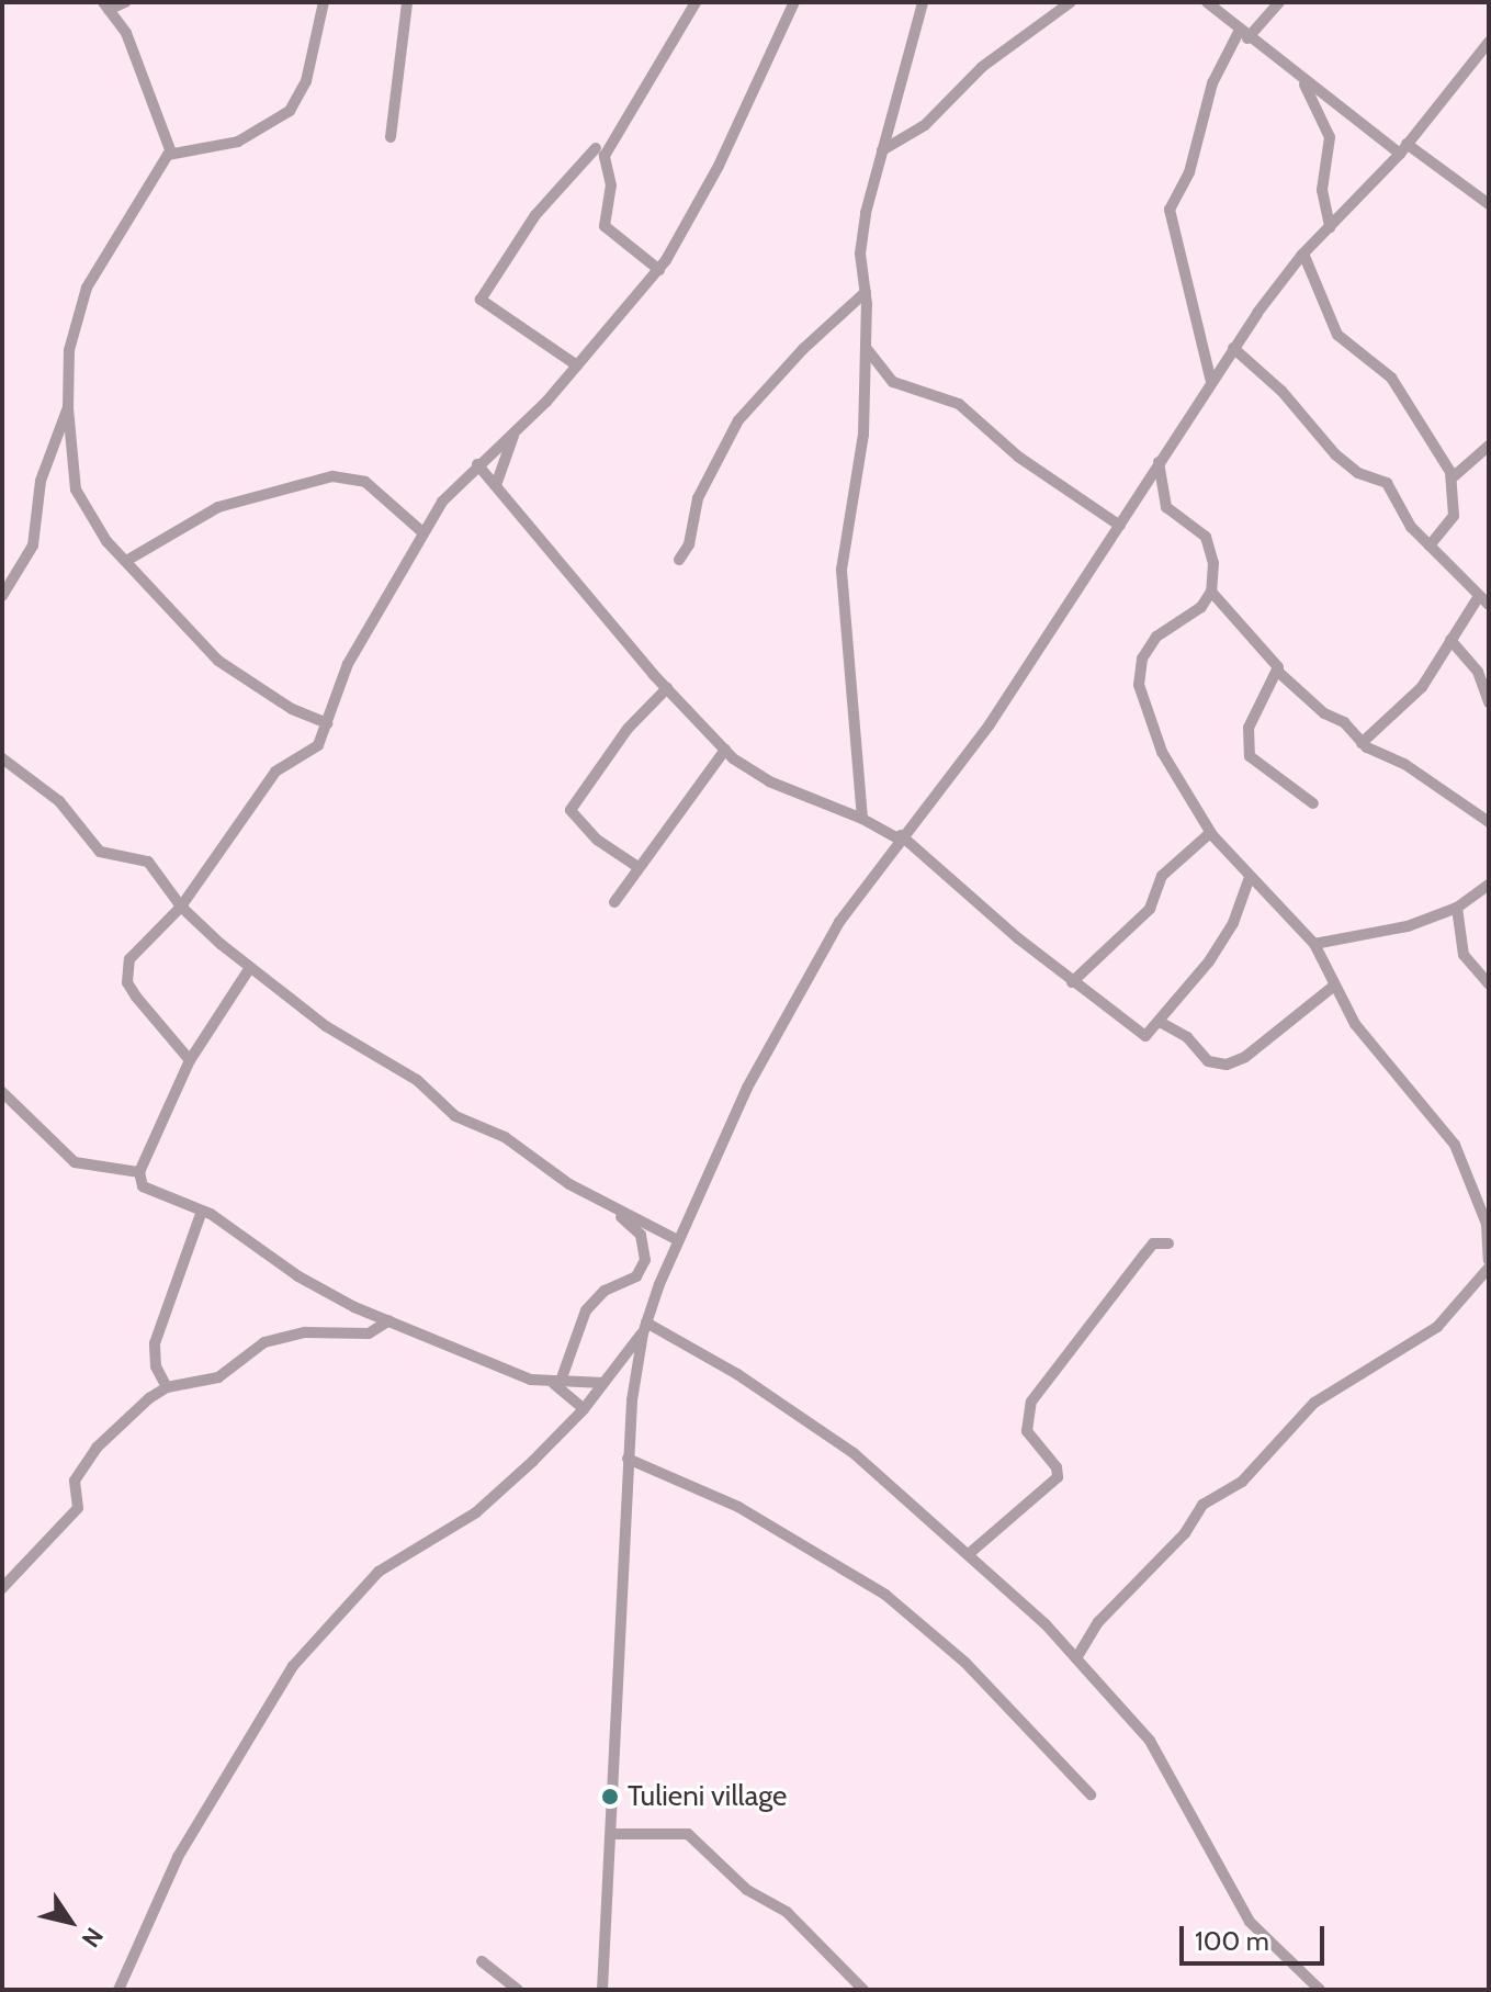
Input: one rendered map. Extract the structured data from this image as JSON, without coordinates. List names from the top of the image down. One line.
{"places":["Tulieni village"],"scale_bar":"100 m","north":"bottom right"}
